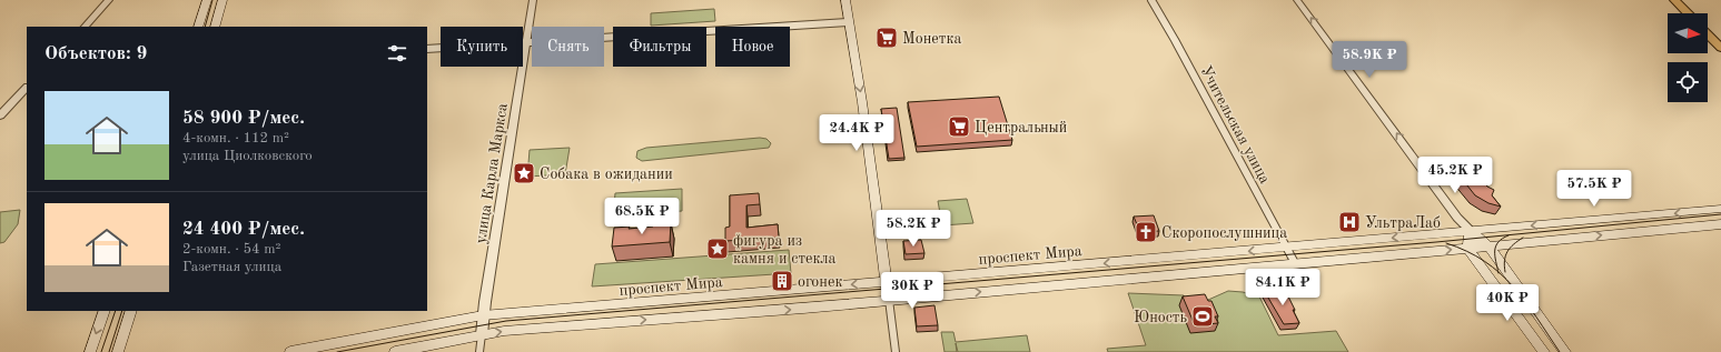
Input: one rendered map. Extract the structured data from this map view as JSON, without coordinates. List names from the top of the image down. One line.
{"streets":{"main road":["проспект Мира"],"street":["Учительская улица","улица Карла Маркса"]},"crossings":[["Учительская улица","проспект Мира"],["улица Карла Маркса","проспект Мира"]],"places":{"supermarket":["Монетка","Центральный"],"place":["Собака в ожидании","фигура из камня и стекла"],"hospital":["УльтраЛаб"],"church":["Скоропослушница"],"building":["огонек"],"sports":["Юность"]},"north":"right","page":{"chip":["Купить","Снять","Фильтры","Новое"],"heading":"Объектов: 9","price":["58.9K ₽","24.4K ₽","45.2K ₽","57.5K ₽","68.5K ₽","58.2K ₽","84.1K ₽","30K ₽","40K ₽"],"list":[{"name":"58 900 ₽/мес.","note":"4-комн. · 112 m² · улица Циолковского"},{"name":"24 400 ₽/мес.","note":"2-комн. · 54 m² · Газетная улица"}]}}
